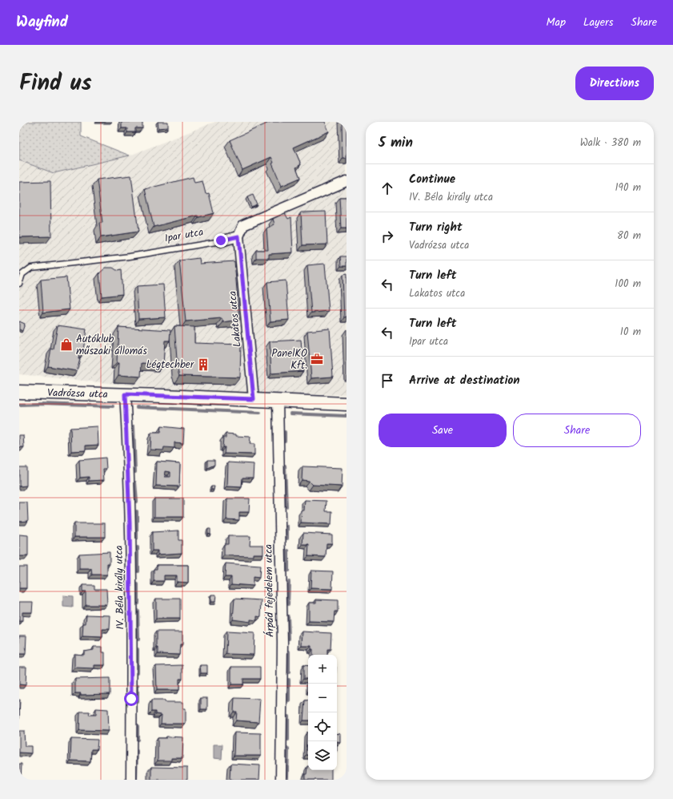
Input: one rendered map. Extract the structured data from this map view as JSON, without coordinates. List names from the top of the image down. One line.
{"streets":{"street":["Ipar utca","Lakatos utca","Vadrózsa utca","IV. Béla király utca","Árpád fejedelem utca"]},"crossings":[["Ipar utca","Lakatos utca"],["Lakatos utca","Vadrózsa utca"],["Vadrózsa utca","IV. Béla király utca"],["Vadrózsa utca","Árpád fejedelem utca"]],"places":{"shop":["Autóklub műszaki állomás"],"office":["PanelKO Kft."],"building":["Légtechber"]},"page":{"header":"Wayfind","nav":["Map","Layers","Share"],"title":"Find us","buttons":["Directions",["Save","Share"]],"heading":["5 min","Walk · 380 m"],"list":[["Continue","IV. Béla király utca","190 m"],["Turn right","Vadrózsa utca","80 m"],["Turn left","Lakatos utca","100 m"],["Turn left","Ipar utca","10 m"],"Arrive at destination"],"map_buttons":["+","−"]}}
